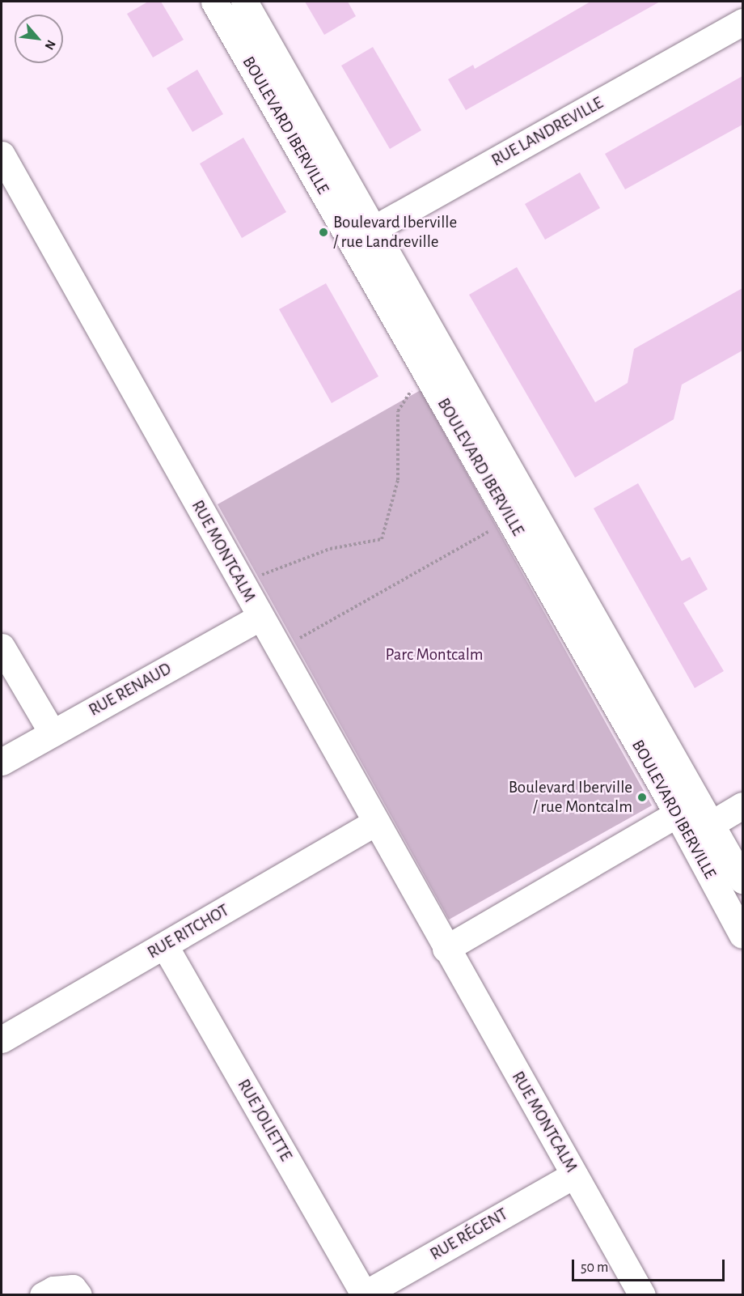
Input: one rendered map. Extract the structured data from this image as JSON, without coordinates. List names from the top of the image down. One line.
{"streets":{"street":["BOULEVARD IBERVILLE","RUE LANDREVILLE","RUE MONTCALM","RUE RENAUD","RUE RITCHOT","RUE JOLIETTE","RUE RÉGENT"]},"crossings":[["BOULEVARD IBERVILLE","RUE LANDREVILLE"],["RUE MONTCALM","RUE RENAUD"],["RUE MONTCALM","RUE RITCHOT"],["RUE MONTCALM","RUE RÉGENT"],["RUE RITCHOT","RUE JOLIETTE"],["RUE JOLIETTE","RUE RÉGENT"]],"parks":["Parc Montcalm"],"places":["Boulevard Iberville / rue Landreville","Boulevard Iberville / rue Montcalm"],"scale_bar":"50 m","north":"bottom right"}
